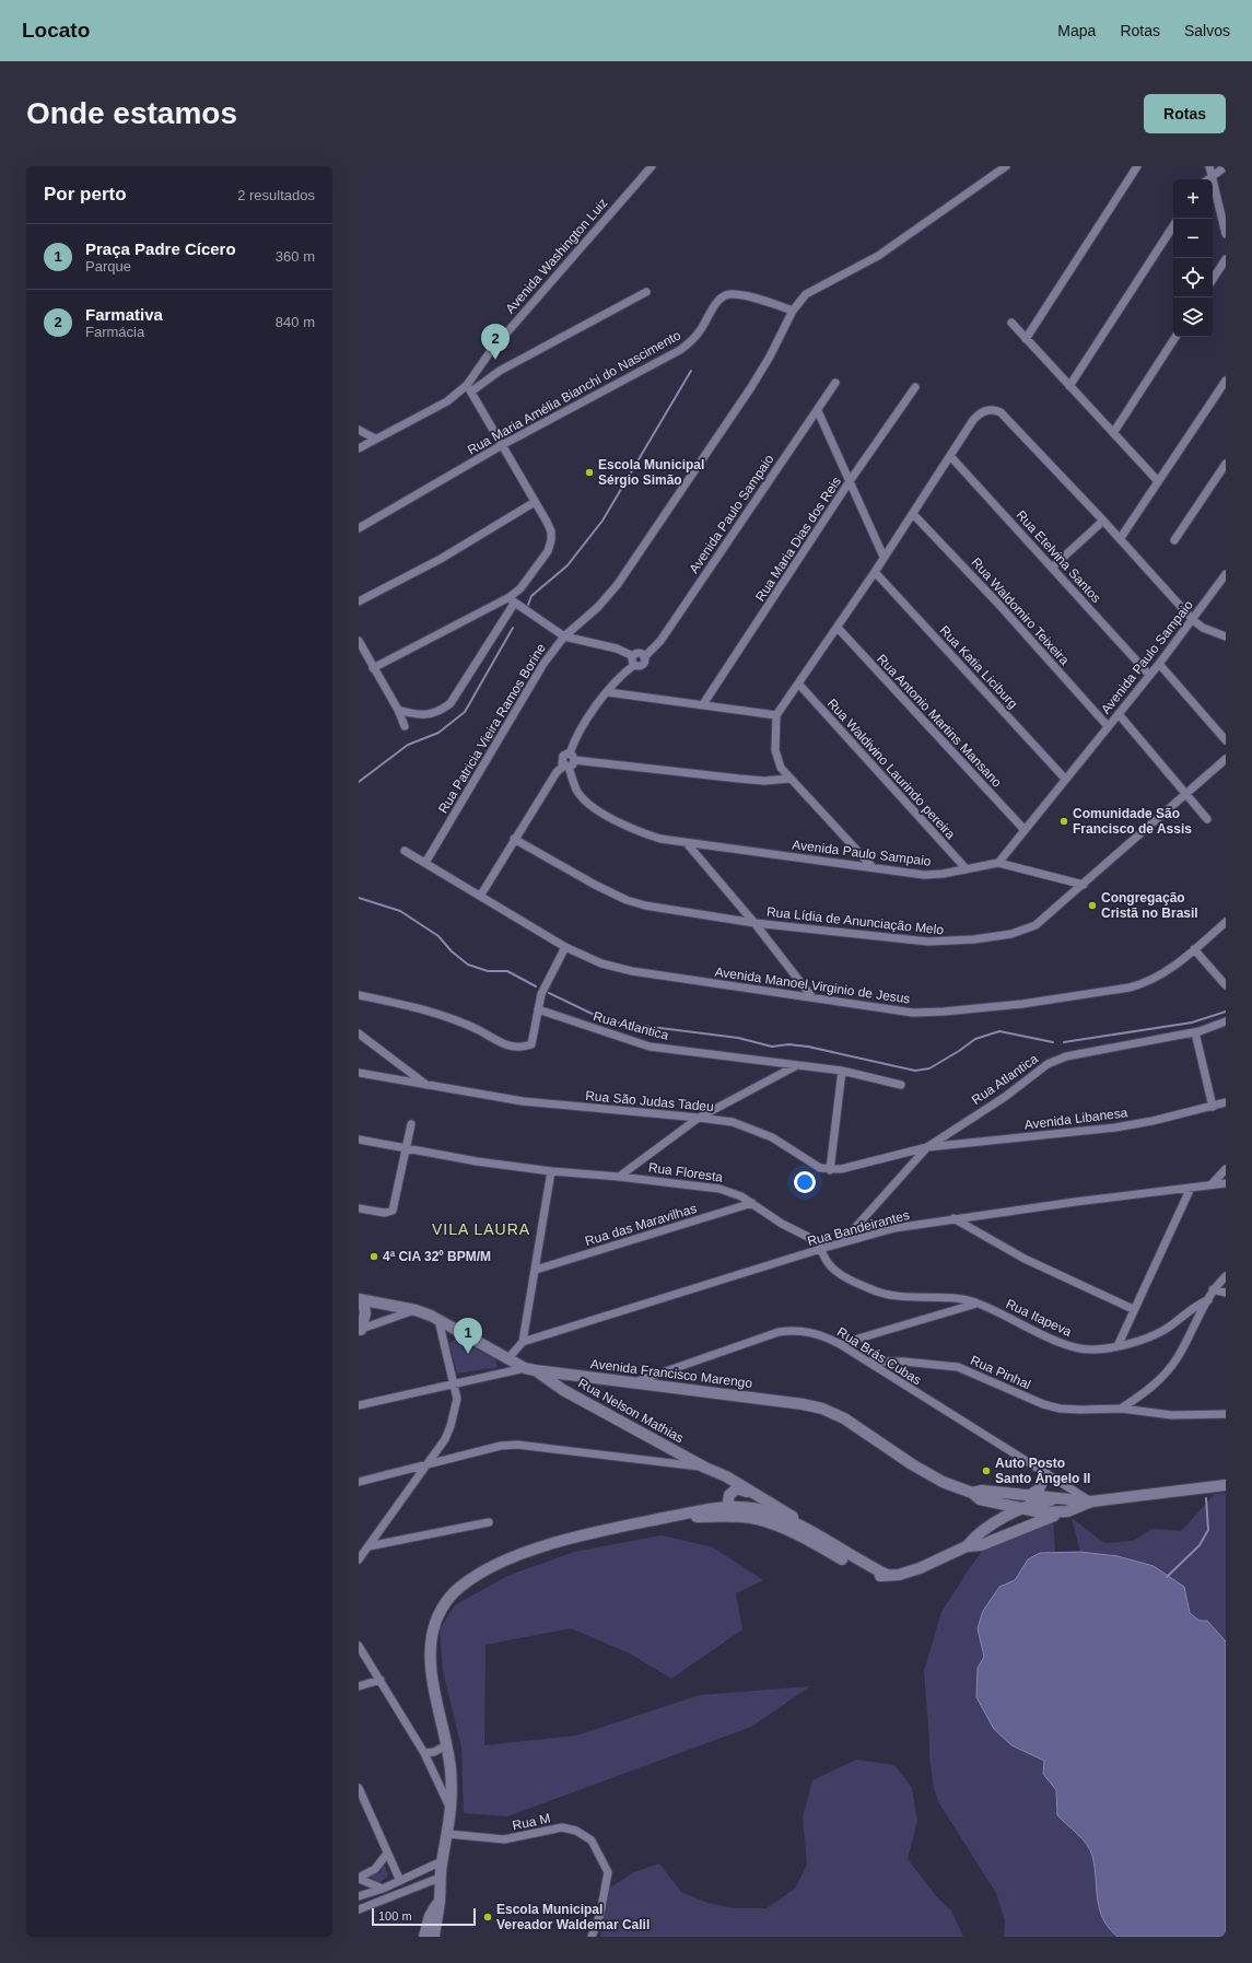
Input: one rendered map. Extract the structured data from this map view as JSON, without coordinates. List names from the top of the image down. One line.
{"streets":{"main road":["Avenida Francisco Marengo","Rua Nelson Mathias"],"street":["Avenida Washington Luiz","Rua Maria Amélia Bianchi do Nascimento","Avenida Paulo Sampaio","Rua Maria Dias dos Reis","Rua Etelvina Santos","Rua Waldomiro Teixeira","Rua Katia Liciburg","Rua Antonio Martins Mansano","Rua Patricia Vieira Ramos Borine","Rua Waldivino Laurindo pereira","Rua Lídia de Anunciação Melo","Avenida Manoel Virginio de Jesus","Rua Atlantica","Rua São Judas Tadeu","Avenida Libanesa","Rua Floresta","Rua das Maravilhas","Rua Bandeirantes","Rua Itapeva","Rua Brás Cubas","Rua Pinhal","Rua M"]},"crossings":[["Rua Maria Amélia Bianchi do Nascimento","Rua Patricia Vieira Ramos Borine"],["Avenida Paulo Sampaio","Rua Etelvina Santos"],["Avenida Paulo Sampaio","Rua Waldomiro Teixeira"],["Avenida Paulo Sampaio","Rua Katia Liciburg"],["Avenida Paulo Sampaio","Rua Antonio Martins Mansano"],["Avenida Paulo Sampaio","Rua Waldivino Laurindo pereira"],["Avenida Paulo Sampaio","Rua Lídia de Anunciação Melo"],["Avenida Paulo Sampaio","Avenida Manoel Virginio de Jesus"],["Rua Patricia Vieira Ramos Borine","Avenida Manoel Virginio de Jesus"],["Rua Atlantica","Avenida Libanesa"],["Rua Atlantica","Rua Bandeirantes"],["Rua Floresta","Rua das Maravilhas"],["Rua Floresta","Rua Bandeirantes"],["Rua Floresta","Rua Itapeva"],["Rua Bandeirantes","Rua Itapeva"],["Rua Brás Cubas","Rua Pinhal"],["Rua Brás Cubas","Avenida Francisco Marengo"],["Avenida Francisco Marengo","Rua Nelson Mathias"]],"districts":["VILA LAURA"],"places":["Escola Municipal Sérgio Simão","Comunidade São Francisco de Assis","Congregação Cristã no Brasil","4ª CIA 32º BPM/M","Auto Posto Santo Ângelo II","Escola Municipal Vereador Waldemar Calil"],"scale_bar":"100 m","page":{"header":"Locato","nav":["Mapa","Rotas","Salvos"],"buttons":"Rotas","title":"Onde estamos","heading":["Por perto","2 resultados"],"map_buttons":["+","−"],"list":[{"mark":"1","name":"Praça Padre Cícero","note":"Parque","value":"360 m"},{"mark":"2","name":"Farmativa","note":"Farmácia","value":"840 m"}],"pins":["2","1"],"scale":"100 m"}}
